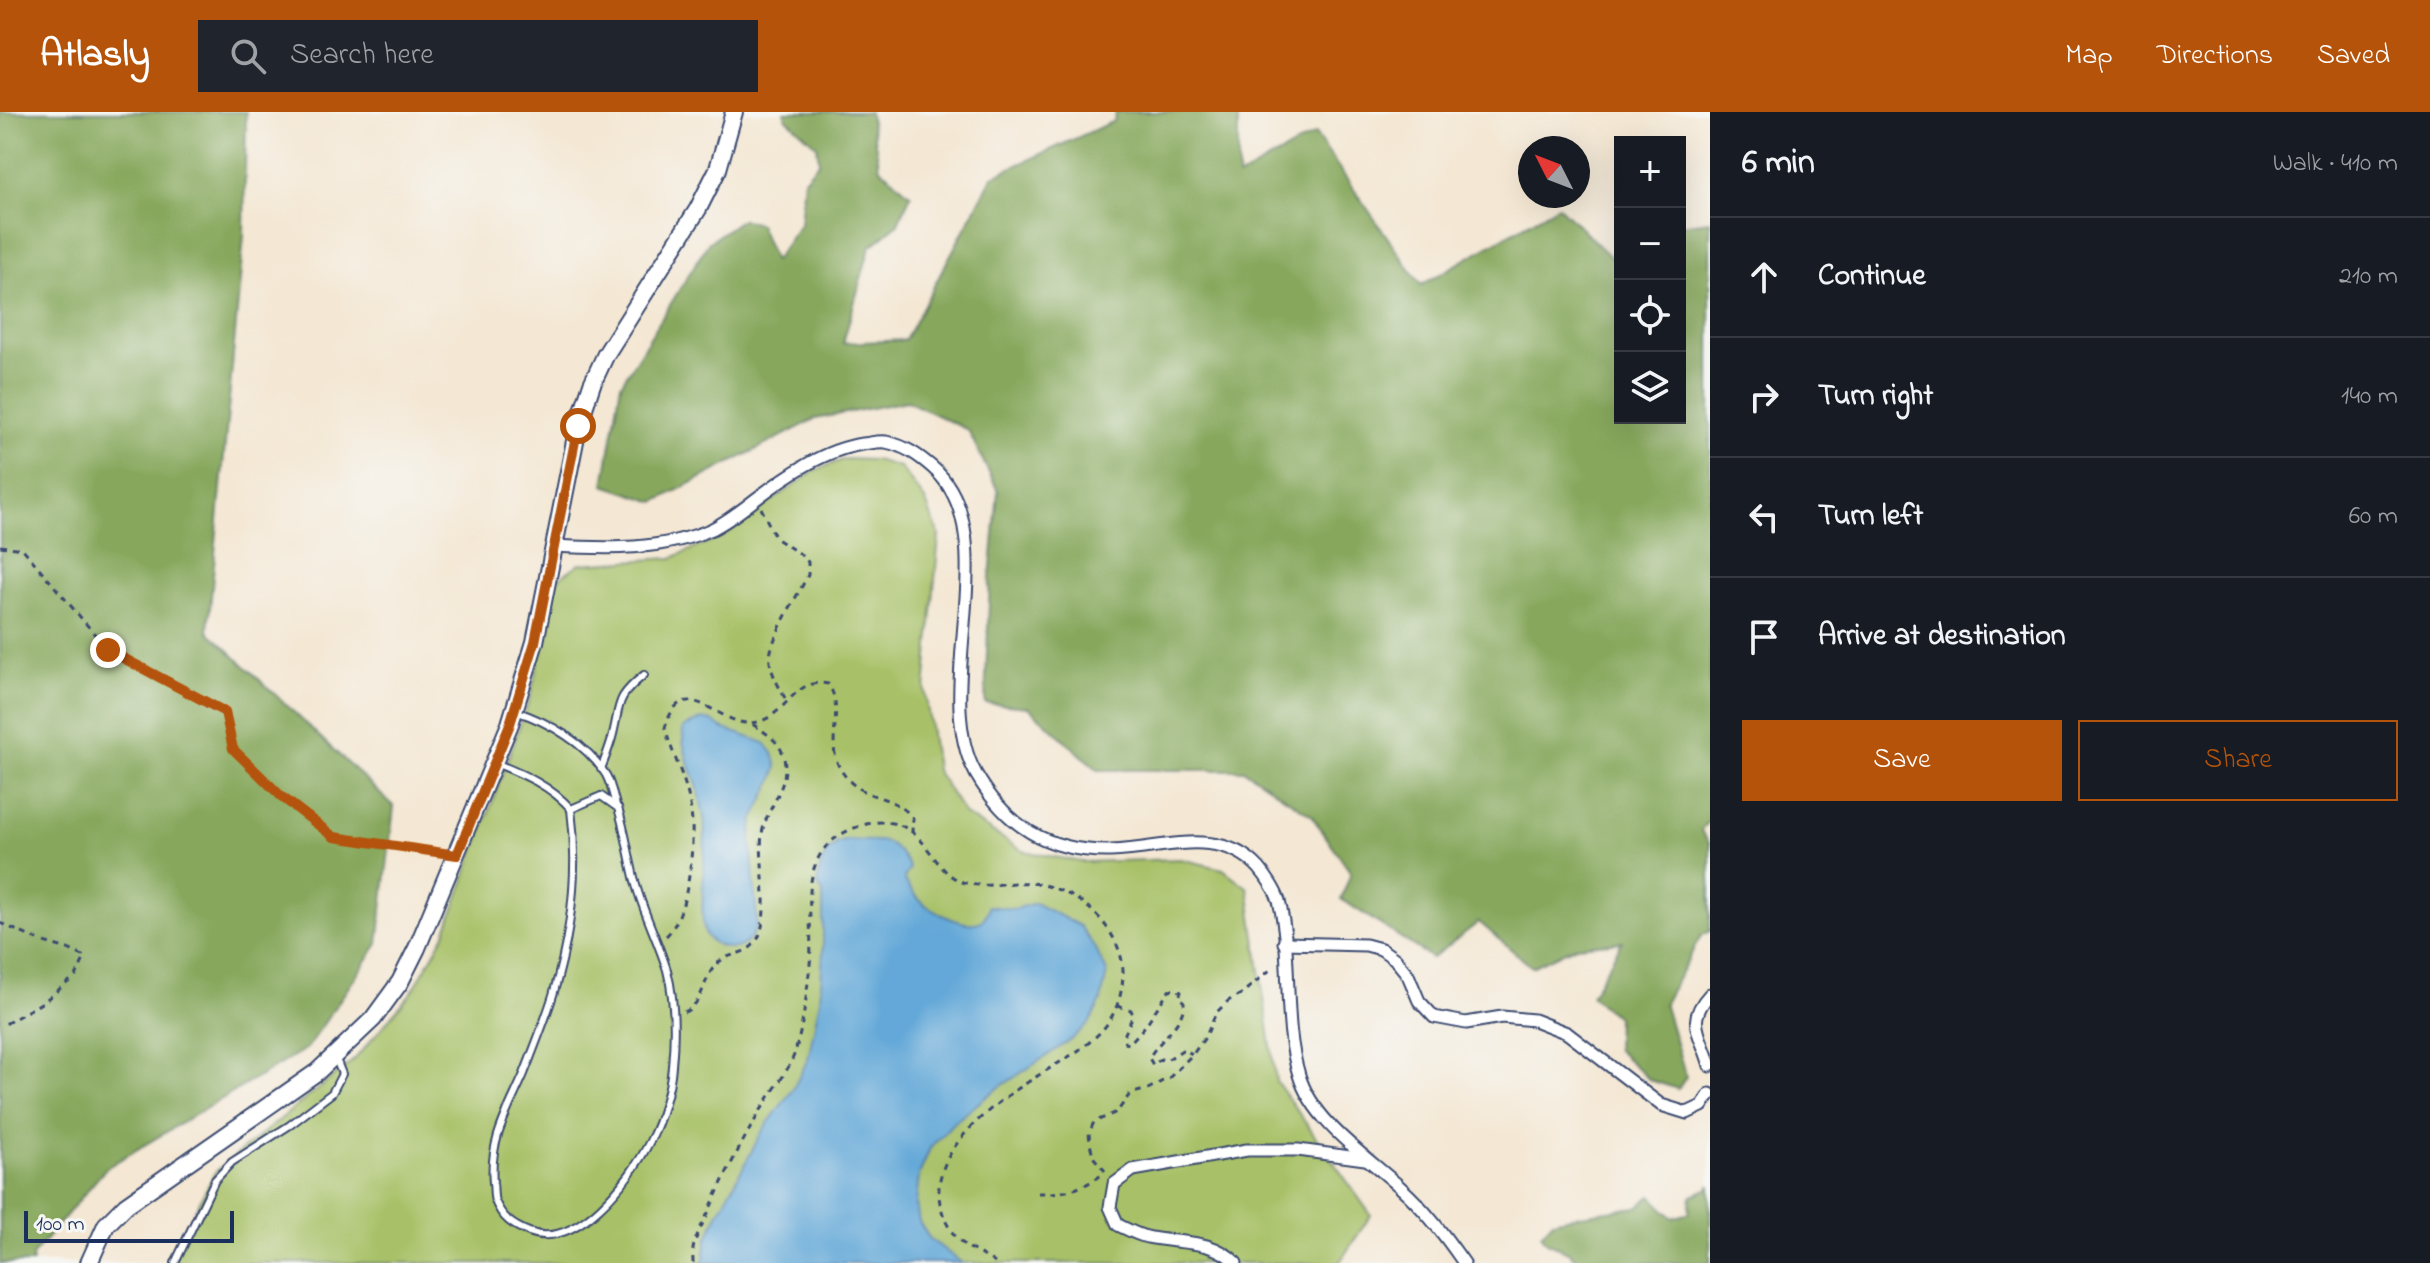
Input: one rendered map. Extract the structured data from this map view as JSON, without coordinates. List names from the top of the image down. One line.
{"scale_bar":"100 m","north":"top left","page":{"header":"Atlasly","search":"Search here","nav":["Map","Directions","Saved"],"heading":["6 min","Walk · 410 m"],"map_buttons":["+","−"],"list":[["Continue","210 m"],["Turn right","140 m"],["Turn left","60 m"],"Arrive at destination"],"buttons":["Save","Share"],"scale":"100 m"}}
